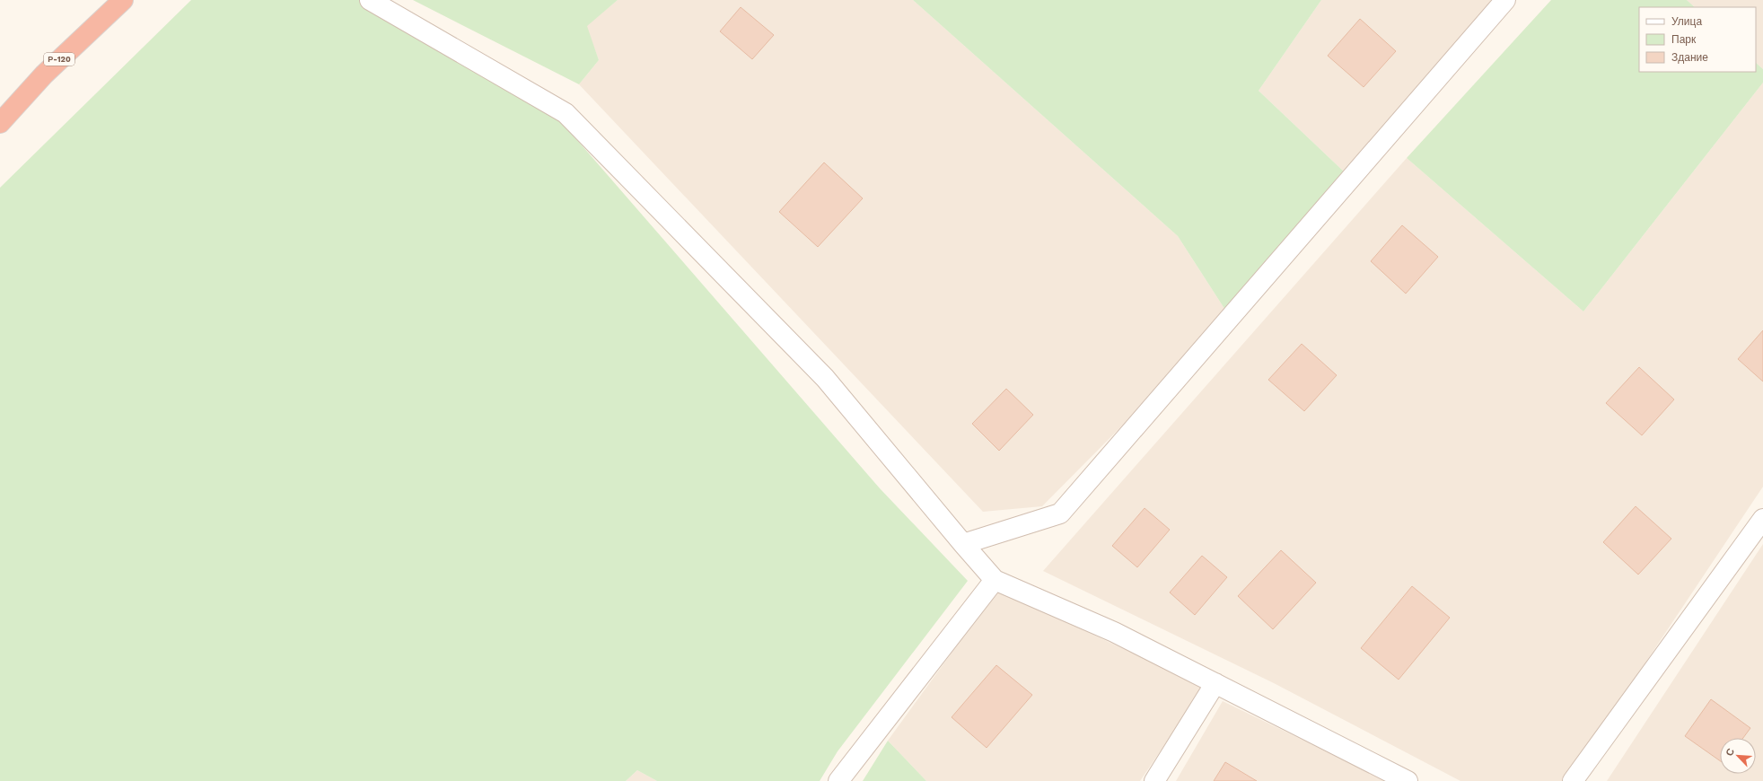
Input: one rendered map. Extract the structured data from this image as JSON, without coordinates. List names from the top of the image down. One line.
{"streets":{"highway":["Р-120"]},"legend":["Улица","Парк","Здание"],"north":"top left"}
